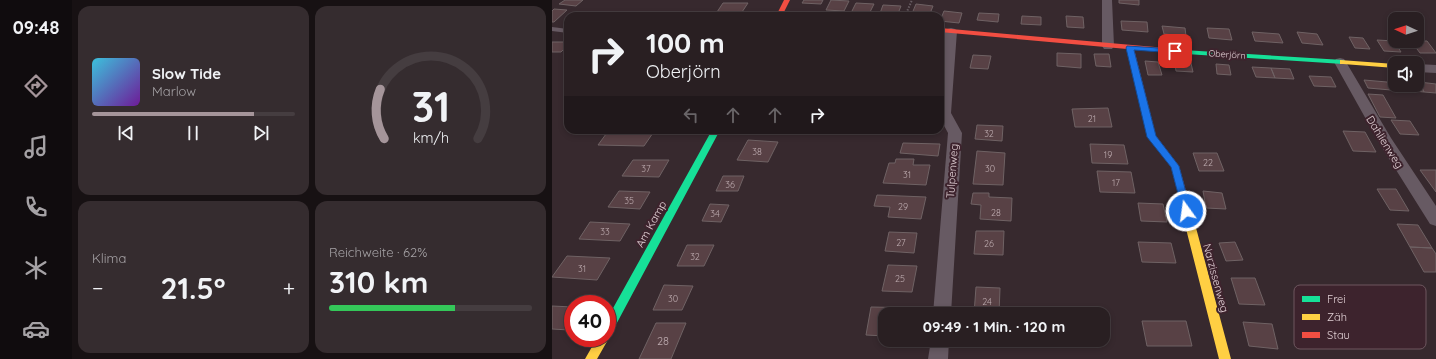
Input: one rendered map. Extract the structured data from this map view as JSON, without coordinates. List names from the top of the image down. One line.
{"streets":{"street":["Oberjörn","Dahlienweg","Tulpenweg","Am Kamp","Narzissenweg"]},"crossings":[["Oberjörn","Dahlienweg"],["Oberjörn","Tulpenweg"],["Oberjörn","Narzissenweg"]],"house_numbers":["21","32","38","19","22","37","30","31","17","36","35","29","28","34","33","27","26","32","31","25","30","24","28"],"legend":["Frei","Zäh","Stau"],"north":"left","page":{"tabs":"09:48","turn":["100 m","Oberjörn"],"song":["Slow Tide","Marlow"],"tile":["Klima",["Reichweite · 62%","310 km"]],"heat":["−","21.5°","+"],"limit":"40","trip":"09:49 · 1 Min. · 120 m","gauge":["31","km/h"]}}
